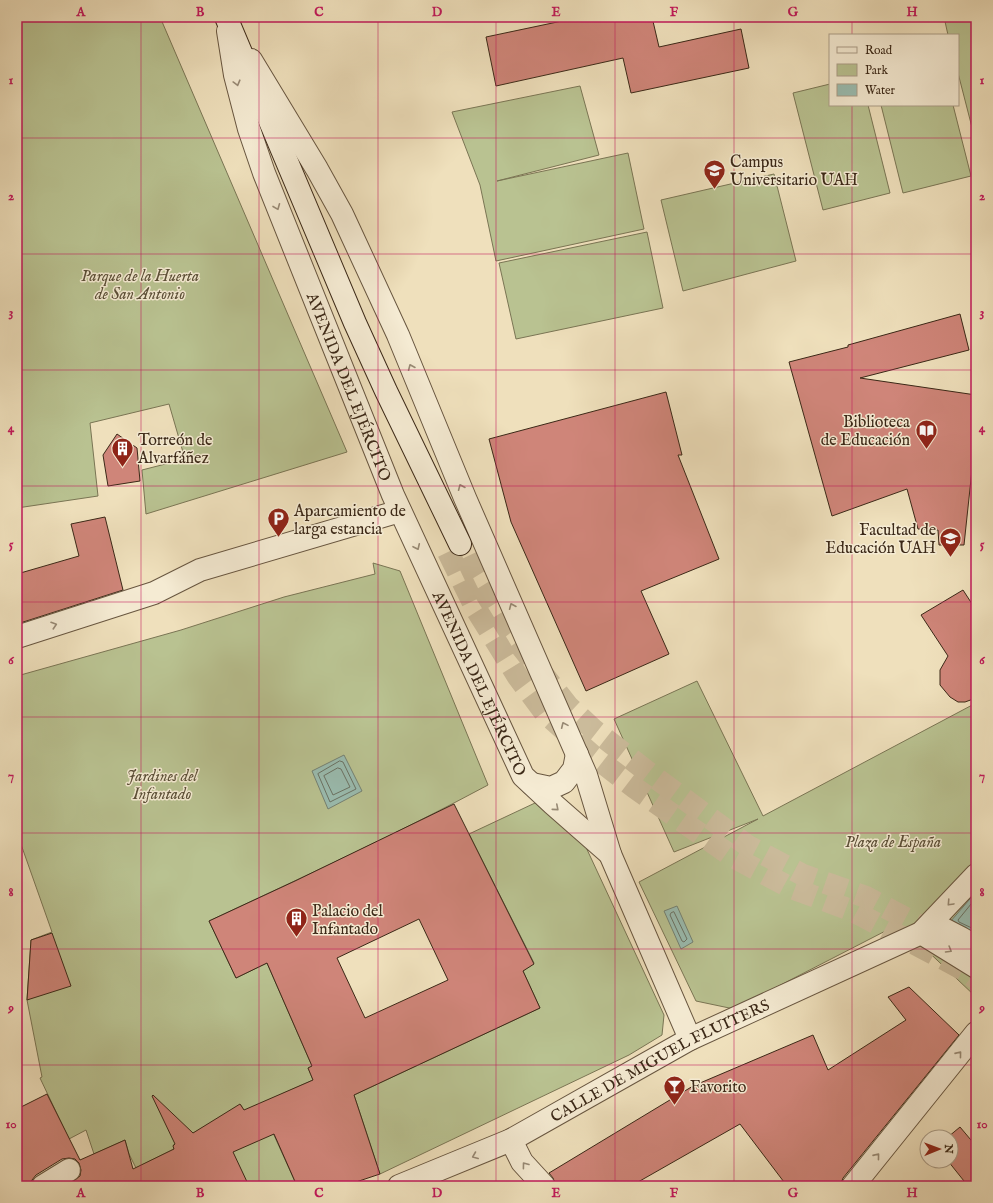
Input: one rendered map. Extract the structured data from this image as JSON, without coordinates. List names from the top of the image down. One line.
{"streets":{"street":["AVENIDA DEL EJÉRCITO","CALLE DE MIGUEL FLUITERS"]},"crossings":[["AVENIDA DEL EJÉRCITO","CALLE DE MIGUEL FLUITERS"]],"parks":["Parque de la Huerta de San Antonio","Jardines del Infantado","Plaza de España"],"places":{"school or university":["Campus Universitario UAH","Facultad de Educación UAH"],"library":["Biblioteca de Educación"],"building":["Torreón de Alvarfáñez","Palacio del Infantado"],"parking":["Aparcamiento de larga estancia"],"bar":["Favorito"]},"legend":["Road","Park","Water"],"north":"right","grid":{"columns":["A","B","C","D","E","F","G","H"],"rows":["1","2","3","4","5","6","7","8","9","10"]}}
